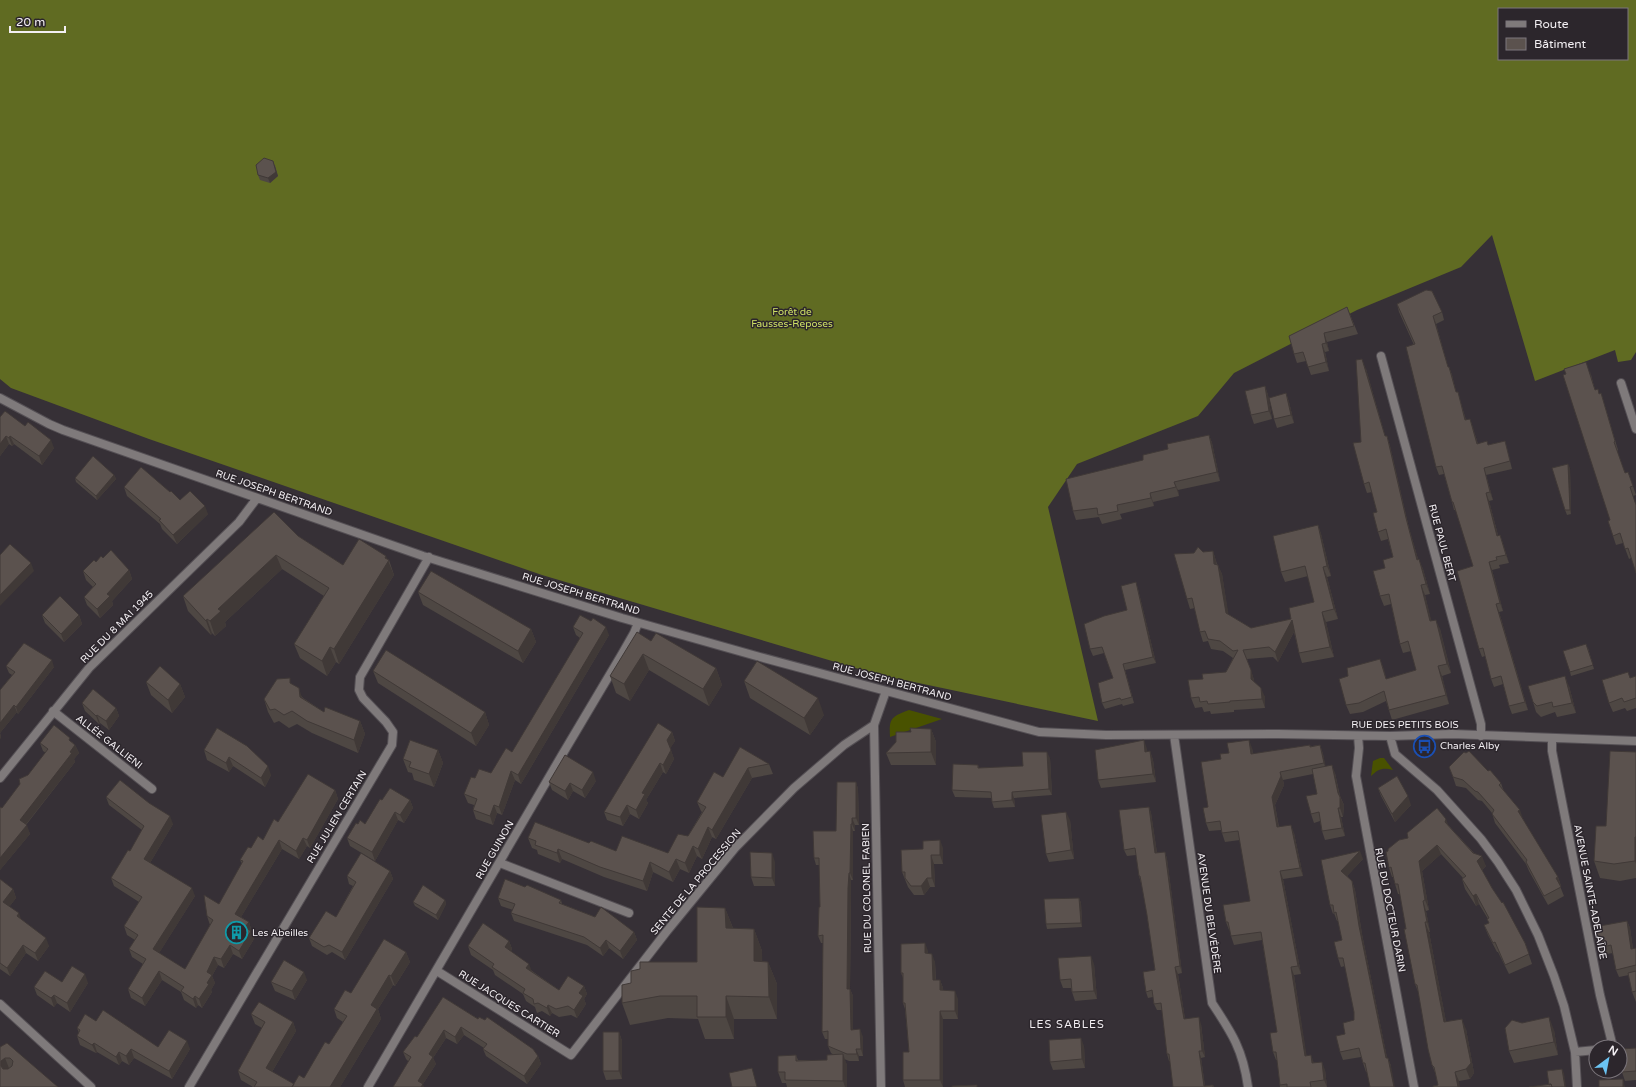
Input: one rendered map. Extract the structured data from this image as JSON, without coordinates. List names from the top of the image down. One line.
{"streets":{"street":["RUE JOSEPH BERTRAND","RUE PAUL BERT","RUE DU 8 MAI 1945","RUE DES PETITS BOIS","ALLÉE GALLIENI","RUE JULIEN CERTAIN","RUE GUINON","SENTE DE LA PROCESSION","RUE DU COLONEL FABIEN","AVENUE SAINTE-ADELAÏDE","RUE DU DOCTEUR DARIN","AVENUE DU BELVÉDÈRE","RUE JACQUES CARTIER"]},"crossings":[["RUE JOSEPH BERTRAND","RUE DU 8 MAI 1945"],["RUE JOSEPH BERTRAND","RUE DES PETITS BOIS"],["RUE JOSEPH BERTRAND","RUE JULIEN CERTAIN"],["RUE JOSEPH BERTRAND","RUE GUINON"],["RUE JOSEPH BERTRAND","RUE DU COLONEL FABIEN"],["RUE JOSEPH BERTRAND","AVENUE DU BELVÉDÈRE"],["RUE PAUL BERT","RUE DES PETITS BOIS"],["RUE DU 8 MAI 1945","ALLÉE GALLIENI"],["RUE DES PETITS BOIS","AVENUE SAINTE-ADELAÏDE"],["RUE DES PETITS BOIS","RUE DU DOCTEUR DARIN"],["RUE DES PETITS BOIS","AVENUE DU BELVÉDÈRE"],["RUE GUINON","RUE JACQUES CARTIER"],["SENTE DE LA PROCESSION","RUE DU COLONEL FABIEN"],["SENTE DE LA PROCESSION","RUE JACQUES CARTIER"]],"districts":["LES SABLES"],"parks":["Forêt de Fausses-Reposes"],"places":{"bus stop":["Charles Alby"],"building":["Les Abeilles"]},"legend":["Route","Bâtiment"],"scale_bar":"20 m","north":"top right"}
